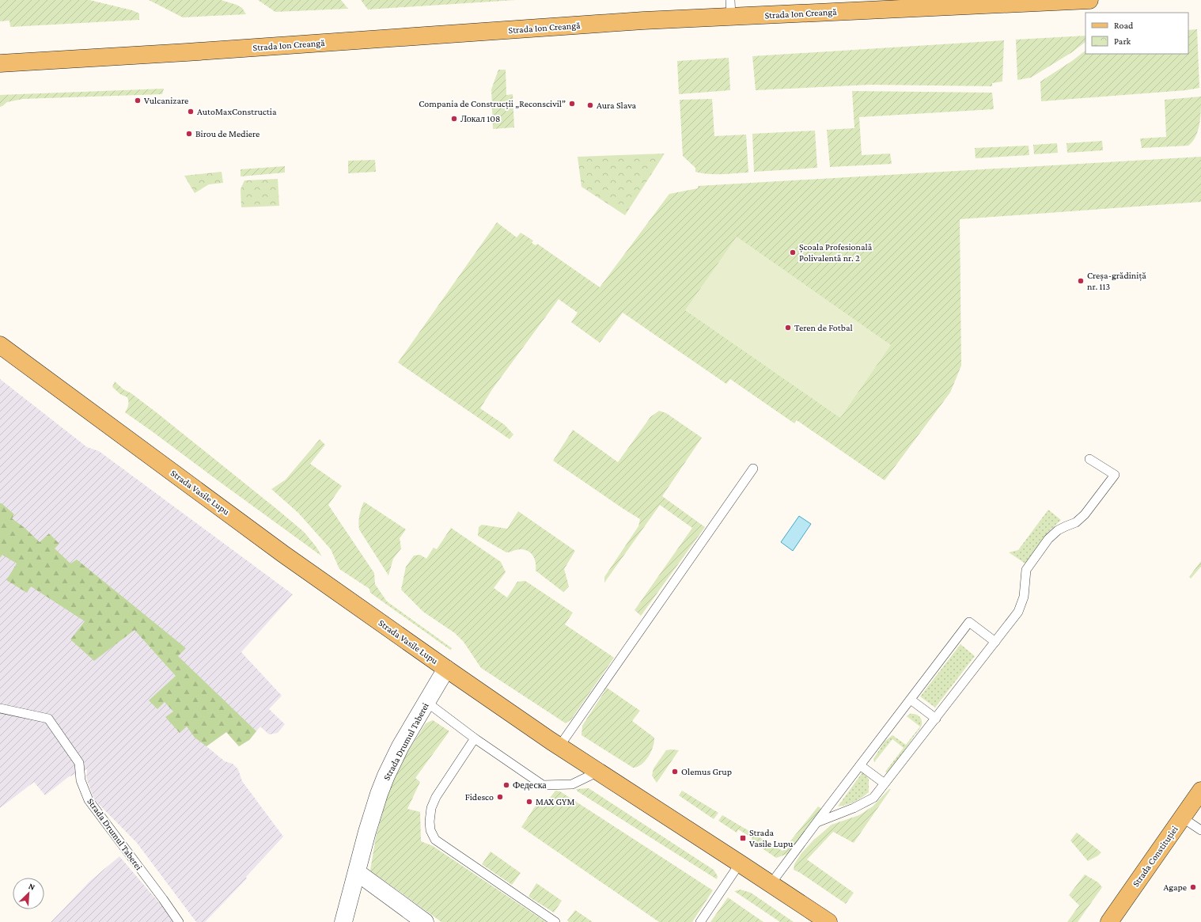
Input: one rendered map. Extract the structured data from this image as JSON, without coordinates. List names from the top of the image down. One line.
{"streets":{"main road":["Strada Ion Creangă","Strada Vasile Lupu","Strada Constituției"],"street":["Strada Drumul Taberei"]},"crossings":[["Strada Vasile Lupu","Strada Drumul Taberei"]],"places":{"other":["Vulcanizare","Compania de Construcții „Reconscivil”","Aura Slava","AutoMaxConstructia","Локал 108","Birou de Mediere","Școala Profesională Polivalentă nr. 2","Creșa-grădiniță nr. 113","Teren de Fotbal","Olemus Grup","Федеска","Fidesco","MAX GYM","Agape"],"transit":["Strada Vasile Lupu"]},"legend":["Road","Park"],"north":"top right"}
